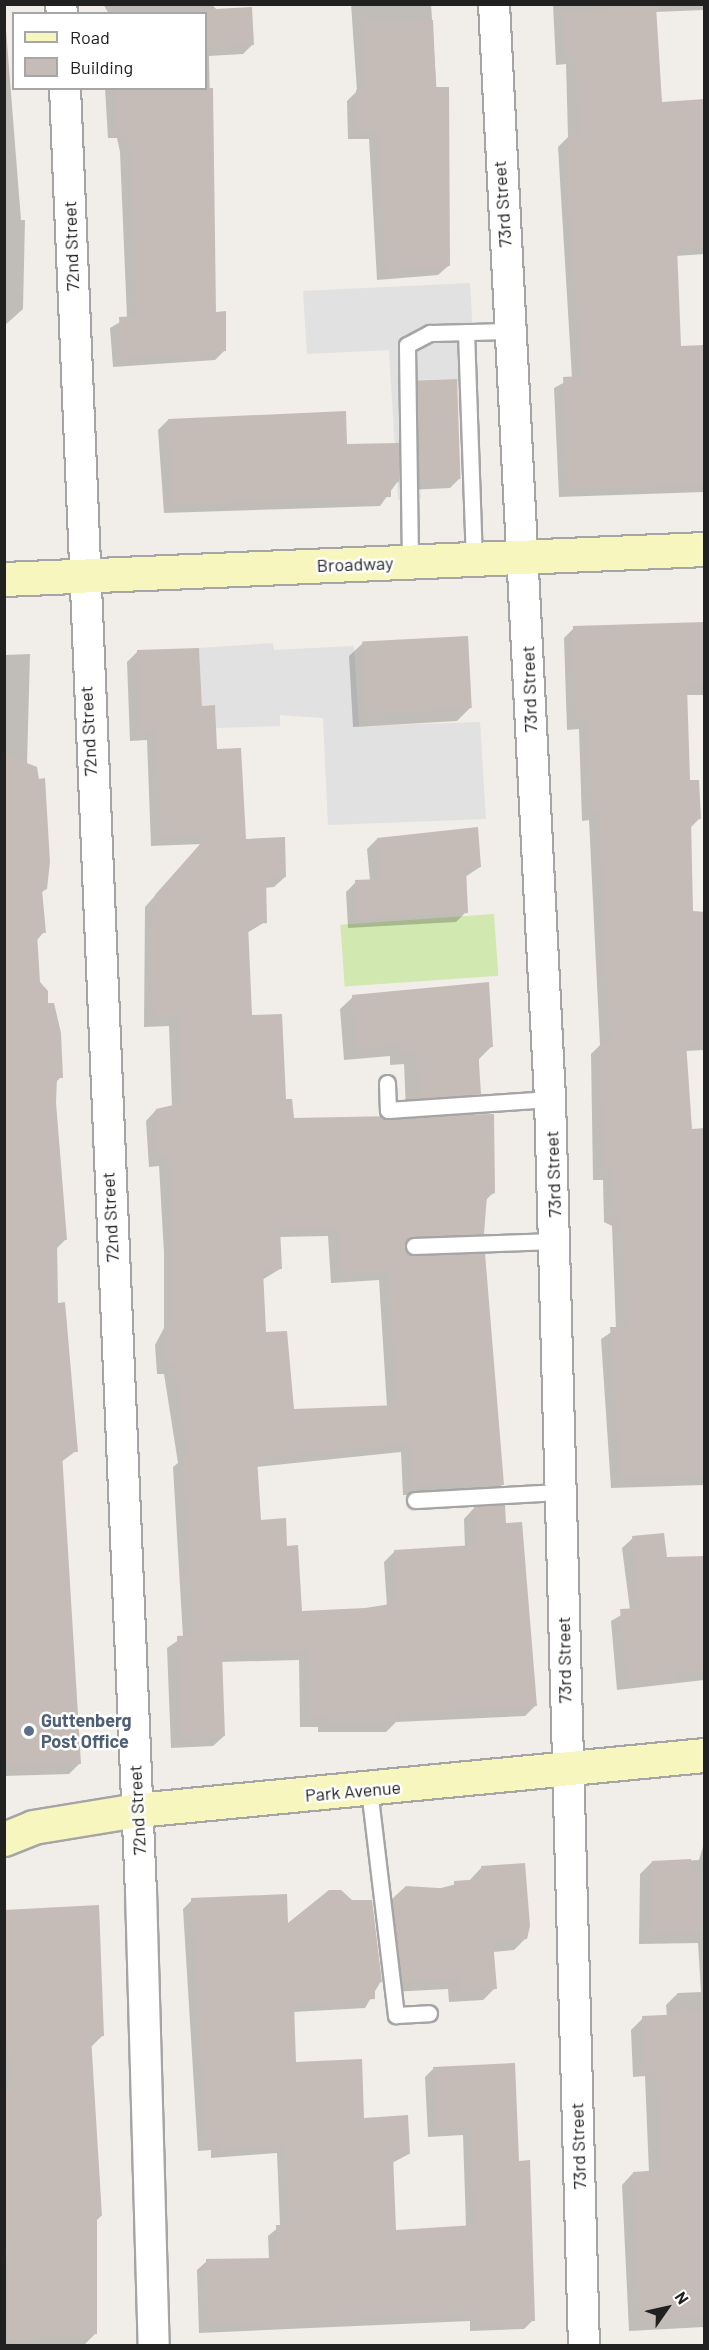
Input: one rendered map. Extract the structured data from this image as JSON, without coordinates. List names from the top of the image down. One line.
{"streets":{"street":["73rd Street","72nd Street","Broadway","Park Avenue"]},"crossings":[["73rd Street","Broadway"],["73rd Street","Park Avenue"],["72nd Street","Broadway"],["72nd Street","Park Avenue"]],"places":["Guttenberg Post Office"],"legend":["Road","Building"],"north":"top right"}
